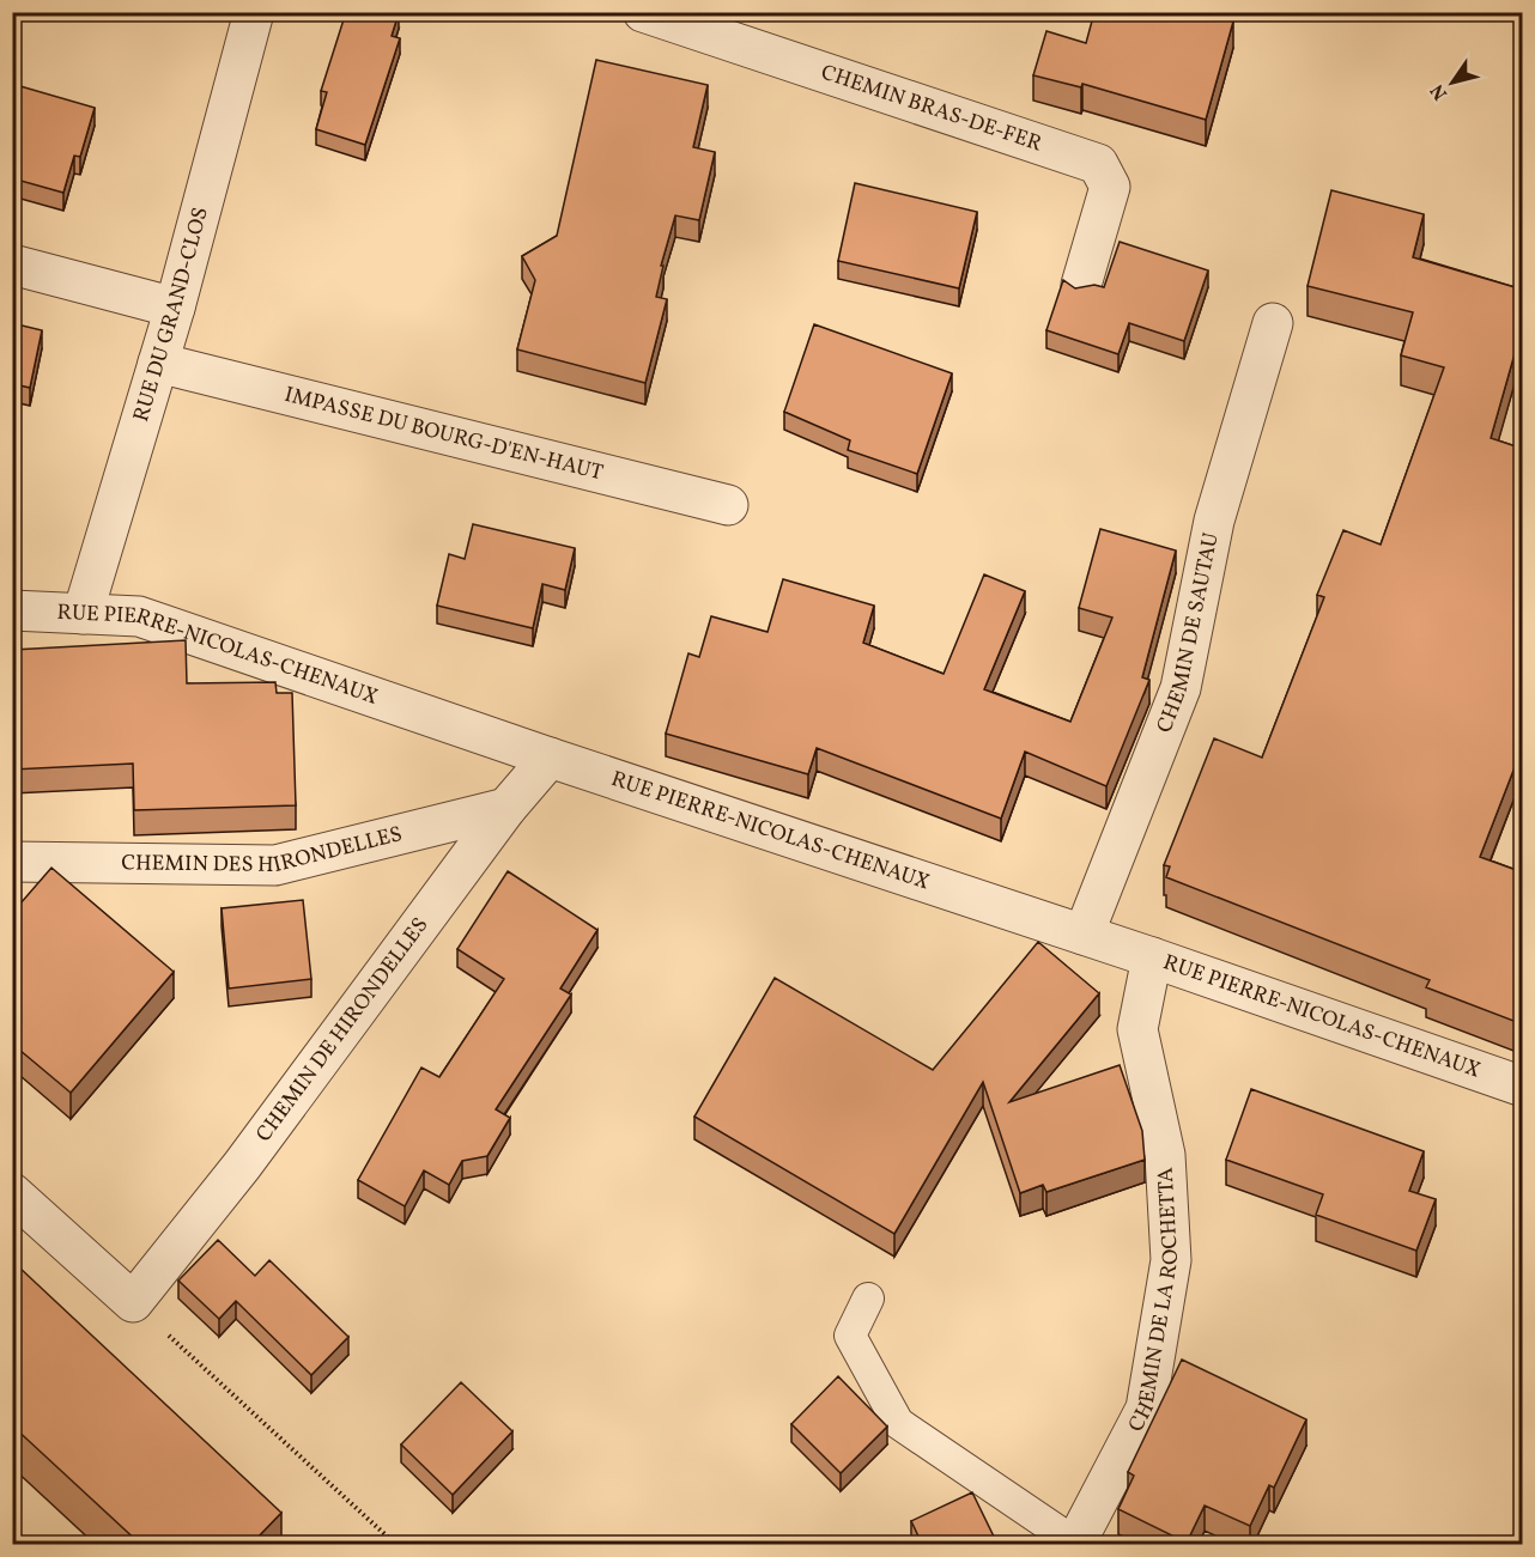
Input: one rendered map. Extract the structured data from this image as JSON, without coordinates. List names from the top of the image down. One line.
{"streets":{"street":["CHEMIN BRAS-DE-FER","RUE DU GRAND-CLOS","IMPASSE DU BOURG-D'EN-HAUT","CHEMIN DE SAUTAU","RUE PIERRE-NICOLAS-CHENAUX","CHEMIN DES HIRONDELLES","CHEMIN DE HIRONDELLES","CHEMIN DE LA ROCHETTA"]},"crossings":[["RUE DU GRAND-CLOS","IMPASSE DU BOURG-D'EN-HAUT"],["RUE DU GRAND-CLOS","RUE PIERRE-NICOLAS-CHENAUX"],["CHEMIN DE SAUTAU","RUE PIERRE-NICOLAS-CHENAUX"],["RUE PIERRE-NICOLAS-CHENAUX","CHEMIN DE HIRONDELLES"],["RUE PIERRE-NICOLAS-CHENAUX","CHEMIN DE LA ROCHETTA"],["CHEMIN DES HIRONDELLES","CHEMIN DE HIRONDELLES"]],"north":"bottom left"}
